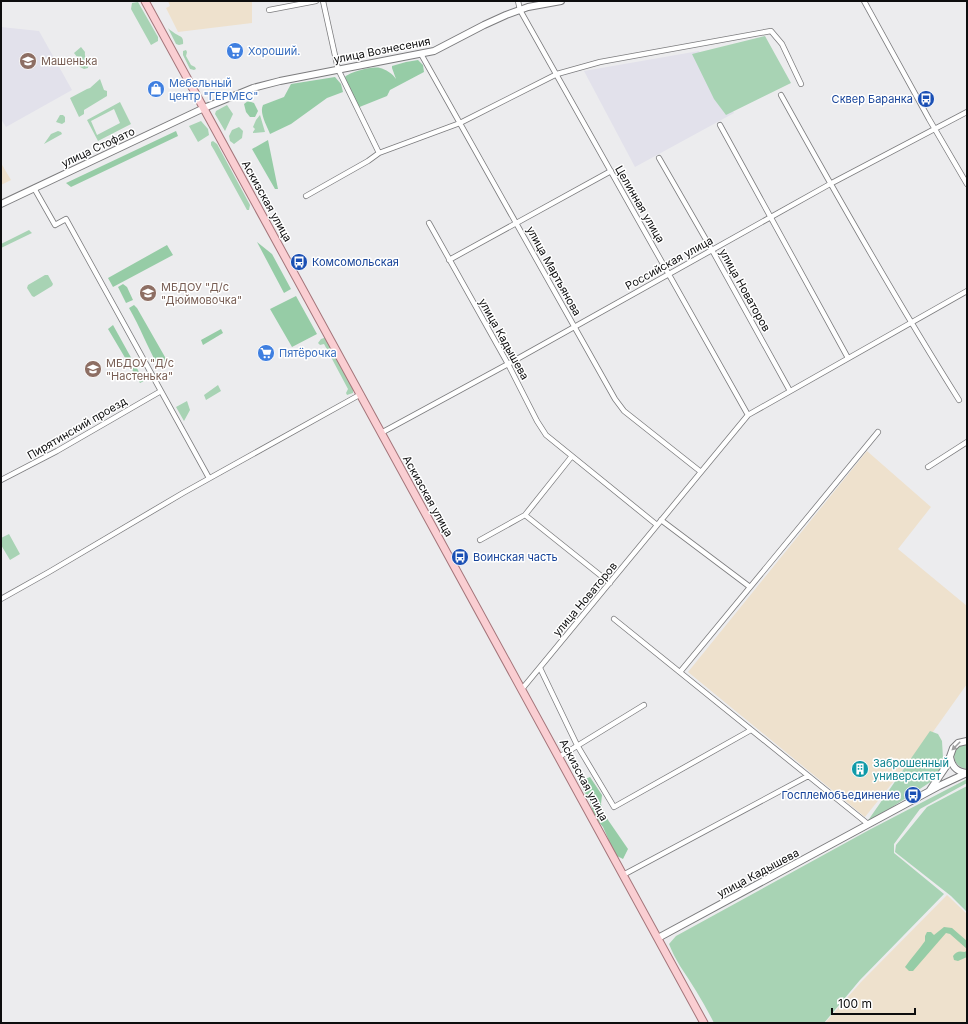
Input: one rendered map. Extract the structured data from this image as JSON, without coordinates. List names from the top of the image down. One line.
{"streets":{"main road":["Аскизская улица"],"street":["улица Вознесения","улица Стофато","Целинная улица","Российская улица","улица Мартьянова","улица Новаторов","улица Кадышева","Пирятинский проезд"]},"crossings":[["улица Вознесения","улица Стофато"],["улица Вознесения","Аскизская улица"],["улица Вознесения","Целинная улица"],["улица Вознесения","улица Мартьянова"],["улица Стофато","Аскизская улица"],["Аскизская улица","Российская улица"],["Аскизская улица","улица Новаторов"],["Аскизская улица","улица Кадышева"],["Целинная улица","Российская улица"],["Целинная улица","улица Новаторов"],["Российская улица","улица Мартьянова"],["Российская улица","улица Новаторов"],["Российская улица","улица Кадышева"],["улица Мартьянова","улица Новаторов"],["улица Новаторов","улица Кадышева"]],"places":{"supermarket":["Хороший.","Пятёрочка"],"school or university":["Машенька","МБДОУ \"Д/с \"Дюймовочка\"","МБДОУ \"Д/с \"Настенька\""],"shop":["Мебельный центр \"ГЕРМЕС\""],"bus stop":["Сквер Баранка","Комсомольская","Воинская часть","Госплемобъединение"],"building":["Заброшенный университет"]},"scale_bar":"100 m"}
